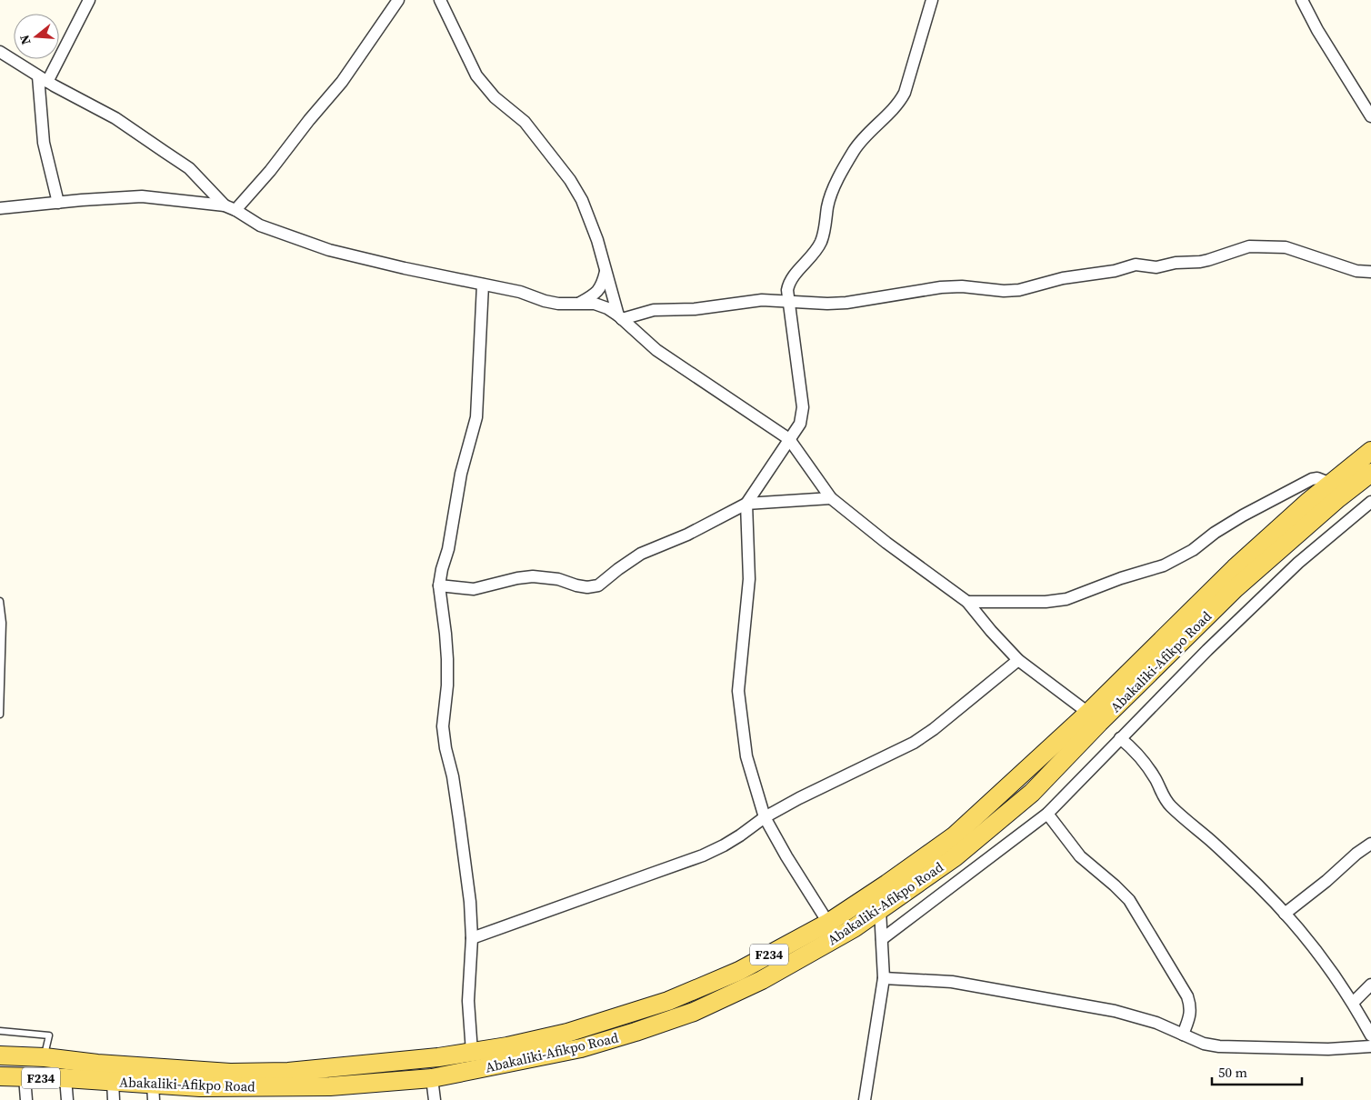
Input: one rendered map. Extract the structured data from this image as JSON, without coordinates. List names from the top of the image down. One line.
{"streets":{"main road":["Abakaliki-Afikpo Road","F234"]},"crossings":[["Abakaliki-Afikpo Road","F234"]],"scale_bar":"50 m","north":"left"}
